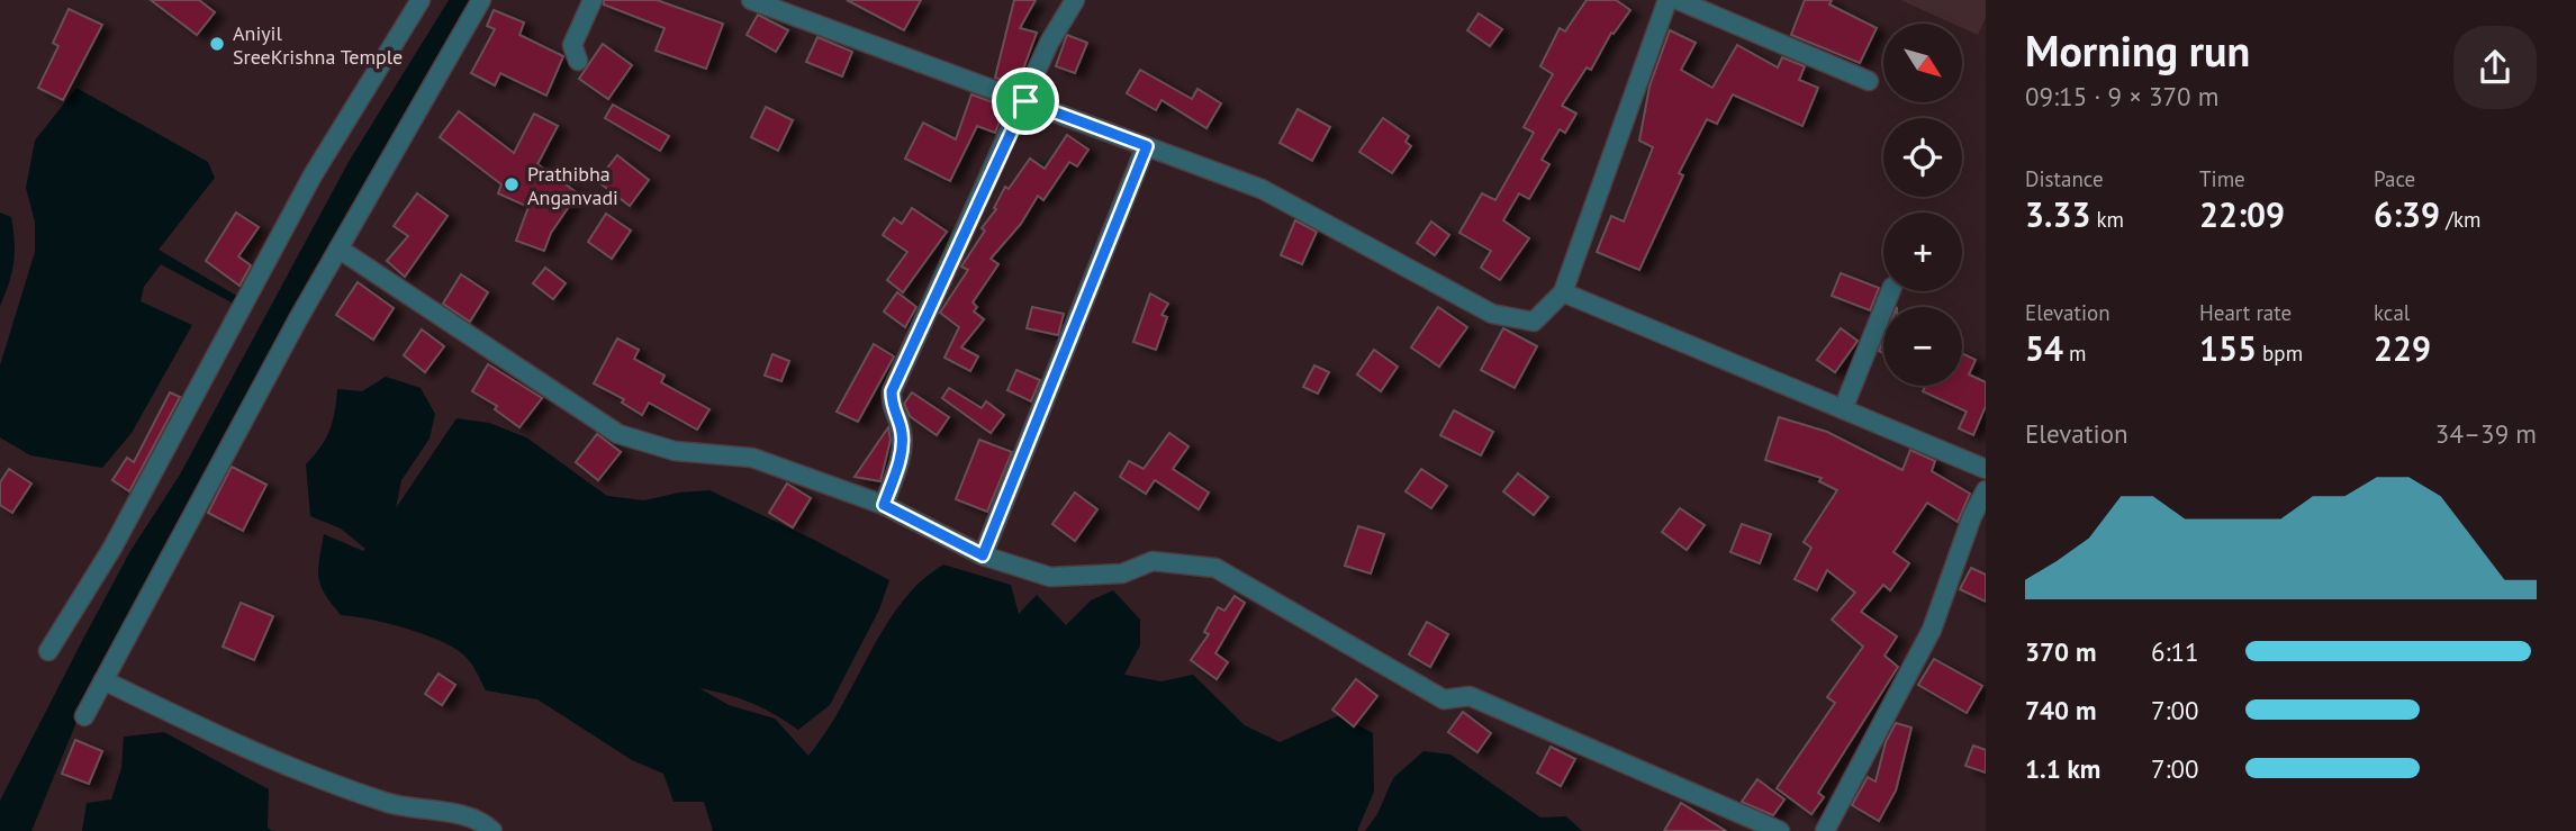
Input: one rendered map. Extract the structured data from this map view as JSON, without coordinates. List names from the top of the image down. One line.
{"places":["Aniyil SreeKrishna Temple","Prathibha Anganvadi"],"north":"bottom right","page":{"heading":["Morning run","09:15 · 9 × 370 m"],"map_buttons":["+","−"],"stats":[["Distance","3.33 km"],["Time","22:09"],["Pace","6:39 /km"],["Elevation","54 m"],["Heart rate","155 bpm"],["kcal","229"]],"chart":["Elevation","34–39 m"],"list":[{"name":"370 m","note":"6:11"},{"name":"740 m","note":"7:00"},{"name":"1.1 km","note":"7:00"}]}}
